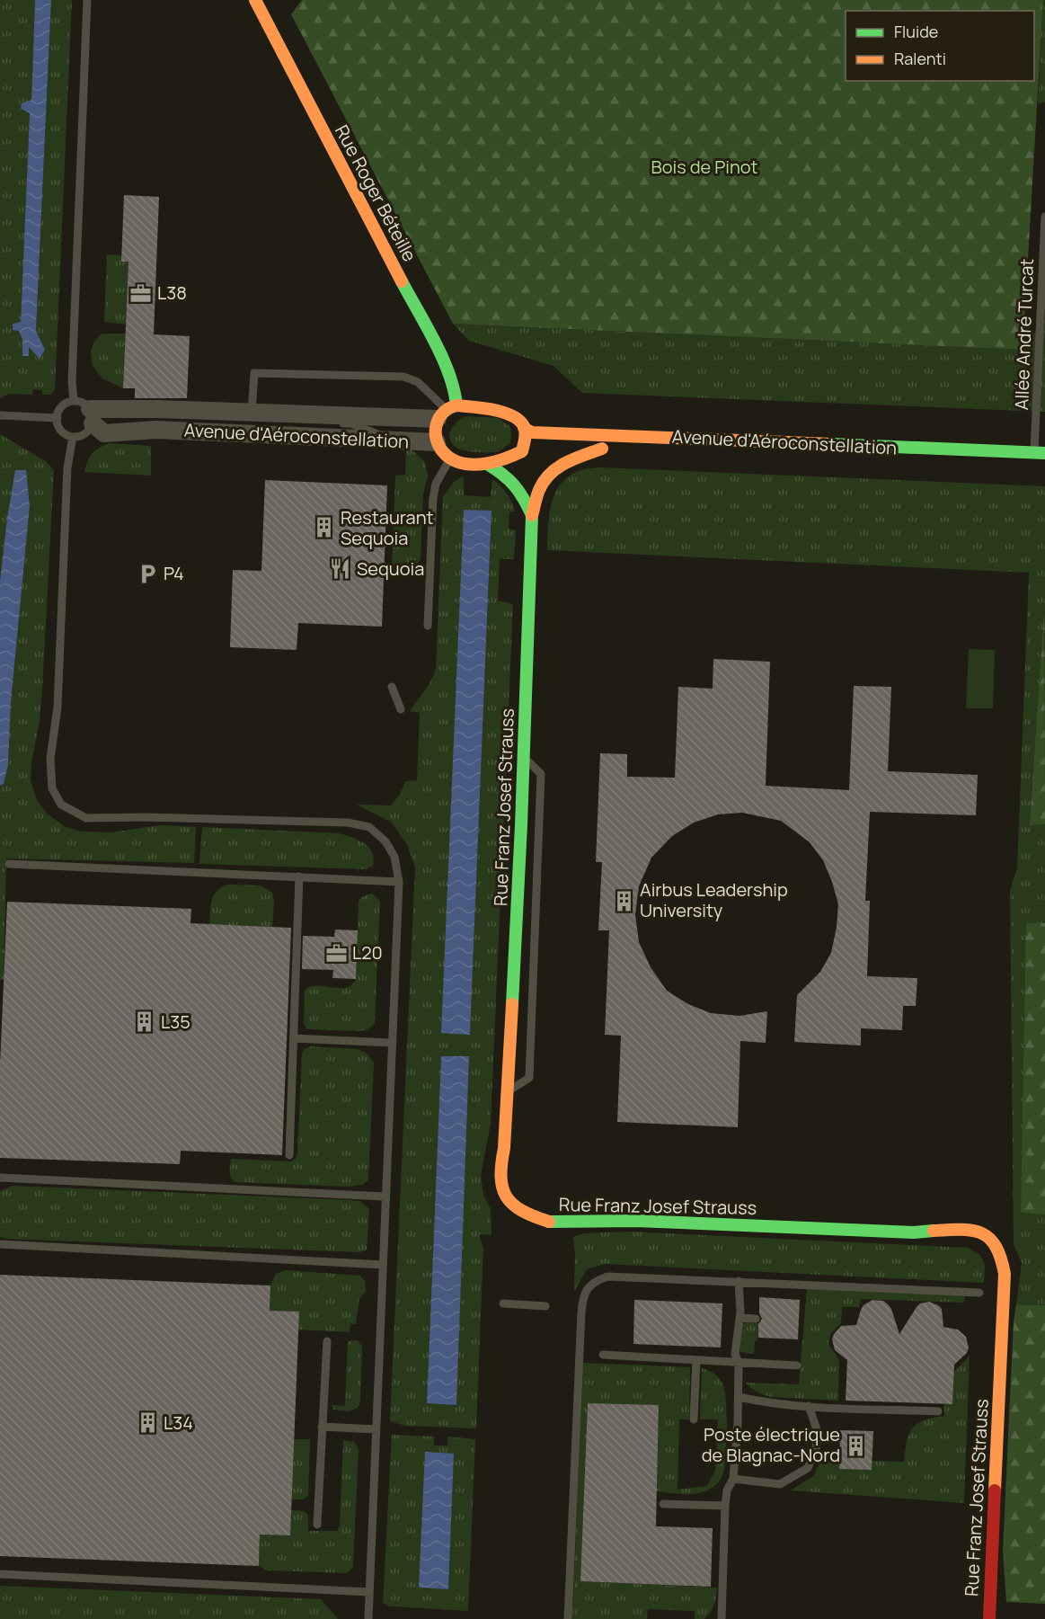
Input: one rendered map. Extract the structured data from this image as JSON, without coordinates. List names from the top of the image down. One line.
{"streets":{"street":["Rue Roger Béteille","Avenue d'Aéroconstellation","Rue Franz Josef Strauss"],"lane":["Allée André Turcat"]},"crossings":[["Rue Roger Béteille","Avenue d'Aéroconstellation"],["Rue Roger Béteille","Rue Franz Josef Strauss"],["Allée André Turcat","Avenue d'Aéroconstellation"],["Avenue d'Aéroconstellation","Rue Franz Josef Strauss"]],"parks":["Bois de Pinot"],"places":{"office":["L38","L20"],"building":["Restaurant Sequoia","Airbus Leadership University","L35","L34","Poste électrique de Blagnac-Nord"],"restaurant":["Sequoia"],"parking":["P4"]},"legend":["Fluide","Ralenti"]}
